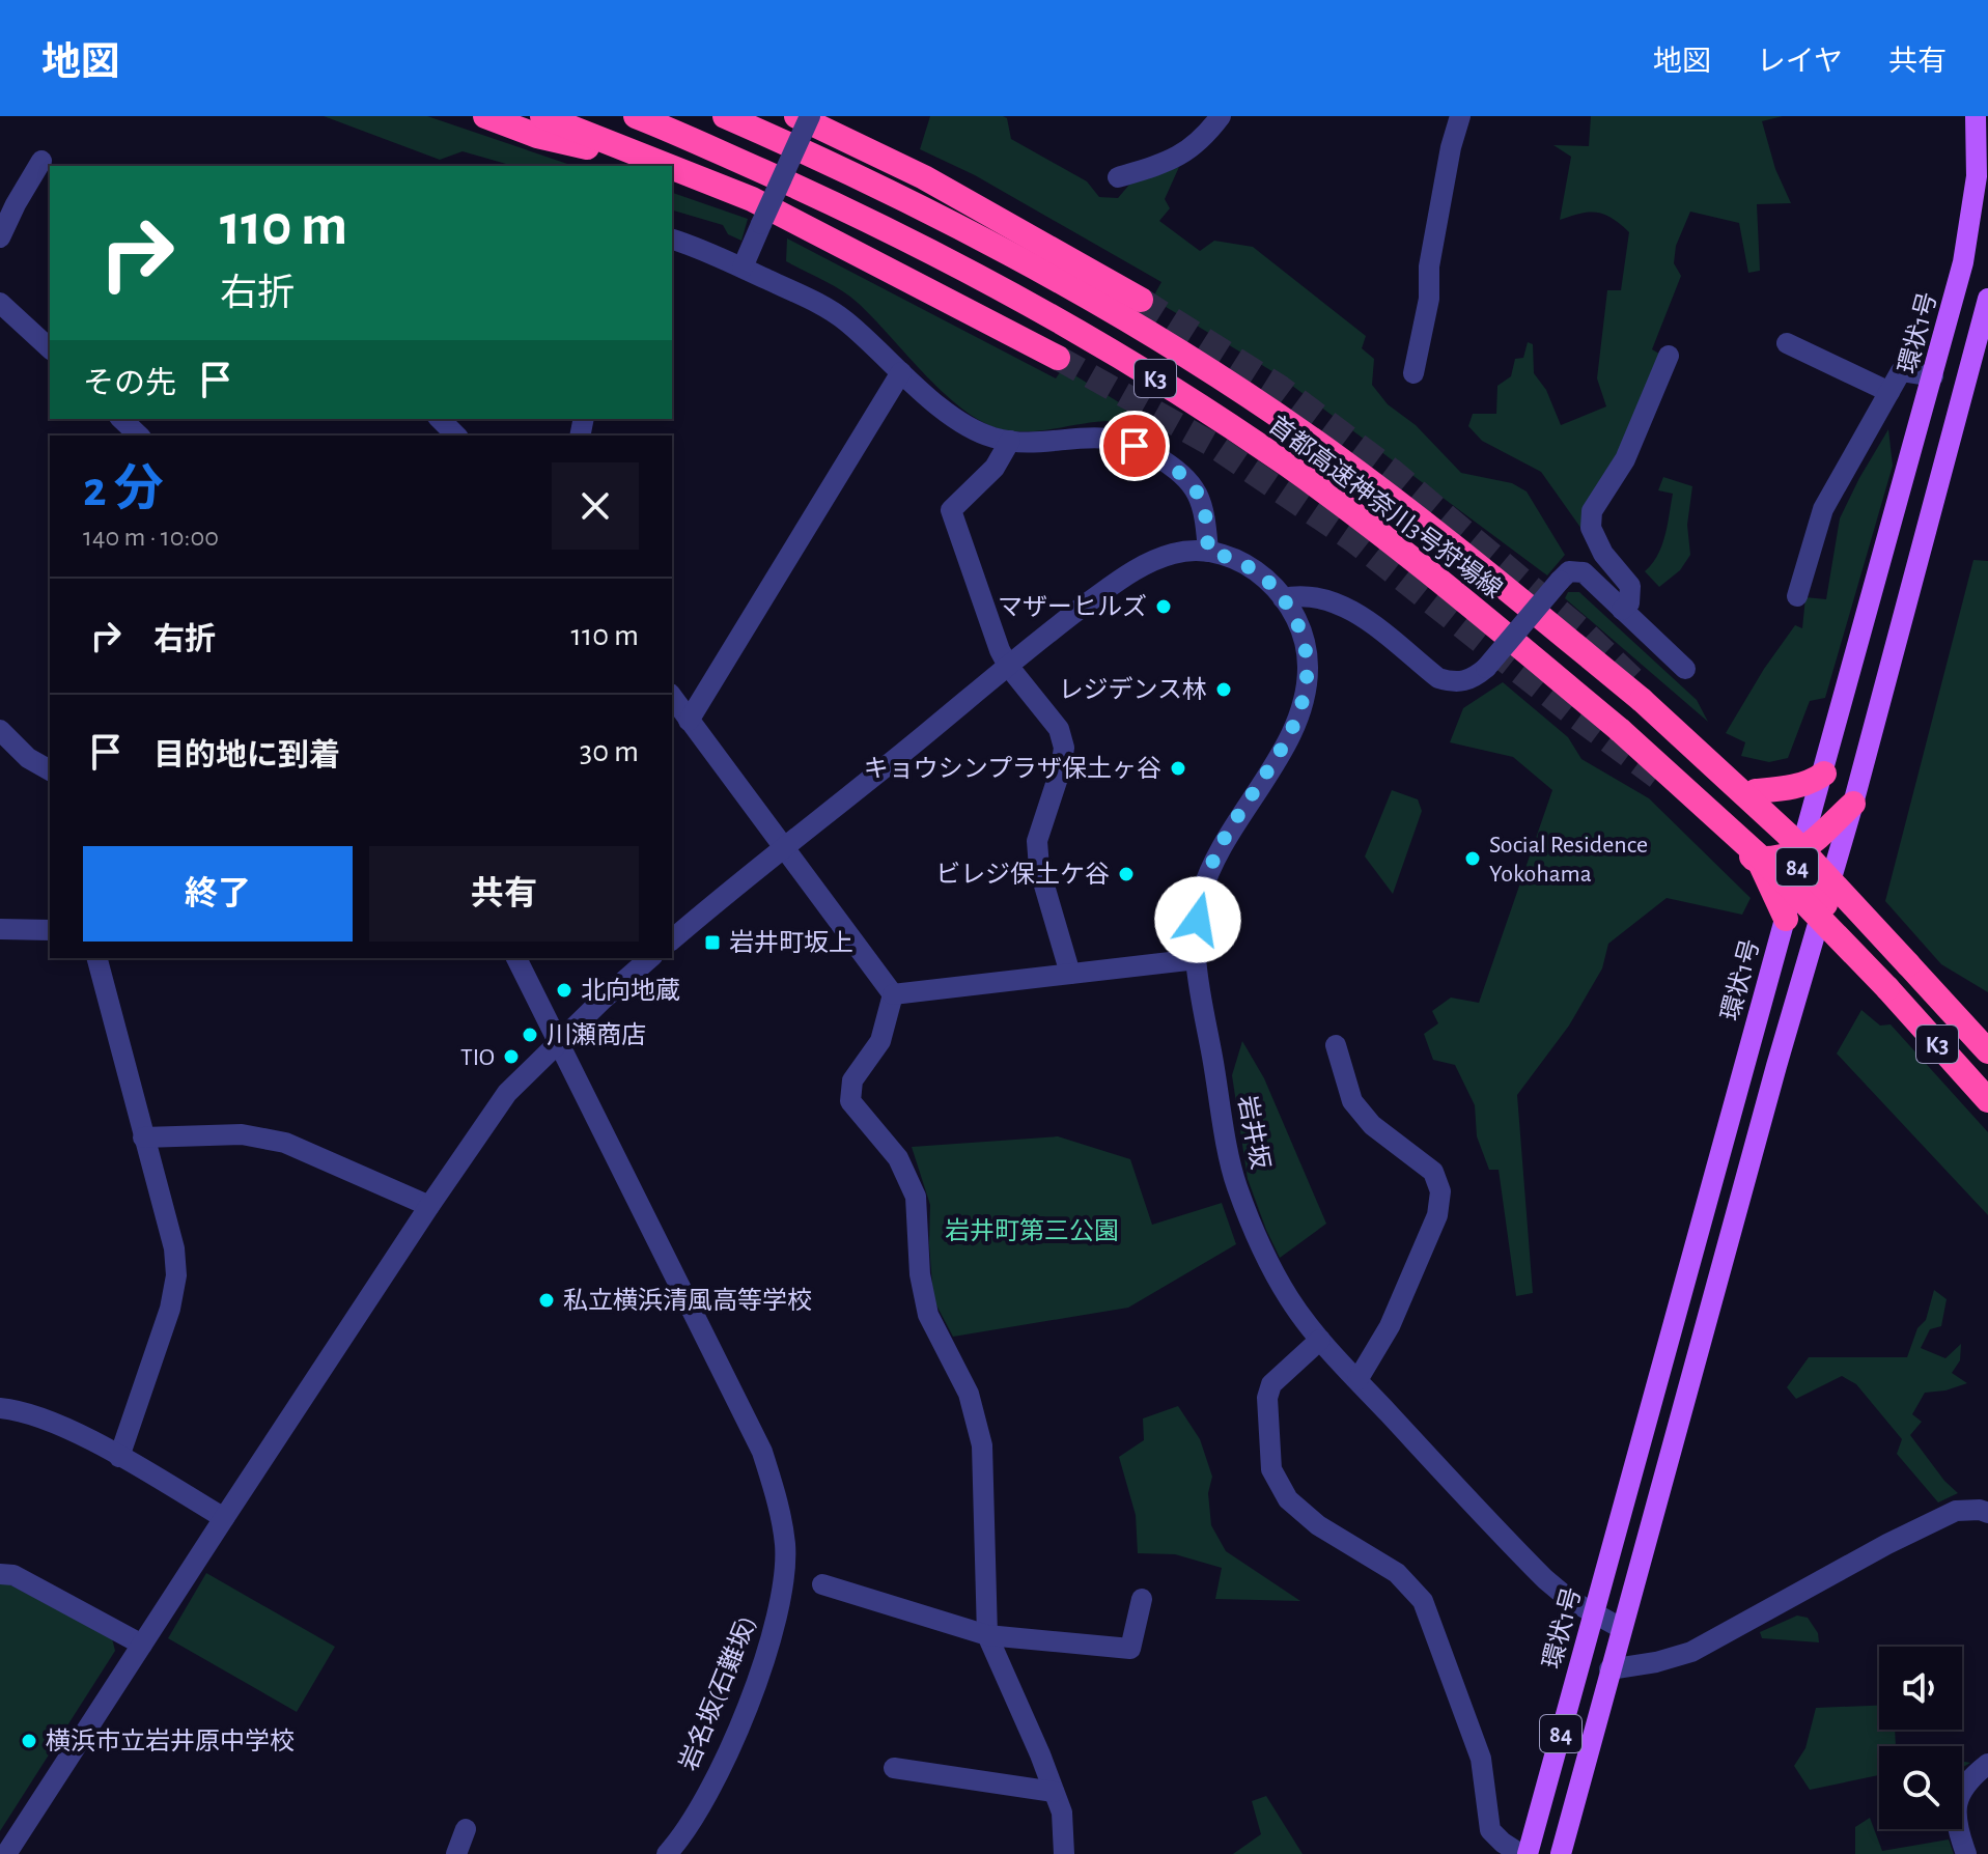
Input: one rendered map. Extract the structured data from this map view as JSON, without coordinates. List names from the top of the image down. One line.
{"streets":{"highway":["K3","首都高速神奈川3号狩場線"],"main road":["環状1号","84"],"street":["岩井坂","岩名坂(石難坂)"]},"crossings":[["環状1号","岩井坂"],["84","岩井坂"]],"parks":["岩井町第三公園"],"places":{"other":["マザーヒルズ","レジデンス林","キョウシンプラザ保土ヶ谷","Social Residence Yokohama","ビレジ保土ケ谷","北向地蔵","川瀬商店","TIO","私立横浜清風高等学校","横浜市立岩井原中学校"],"transit":["岩井町坂上"]},"page":{"header":"地図","nav":["地図","レイヤ","共有"],"turn":["110 m","右折"],"then":"その先","heading":["2 分","140 m · 10:00"],"list":[{"name":"右折","value":"110 m"},{"name":"目的地に到着","value":"30 m"}],"buttons":["終了","共有"]}}
